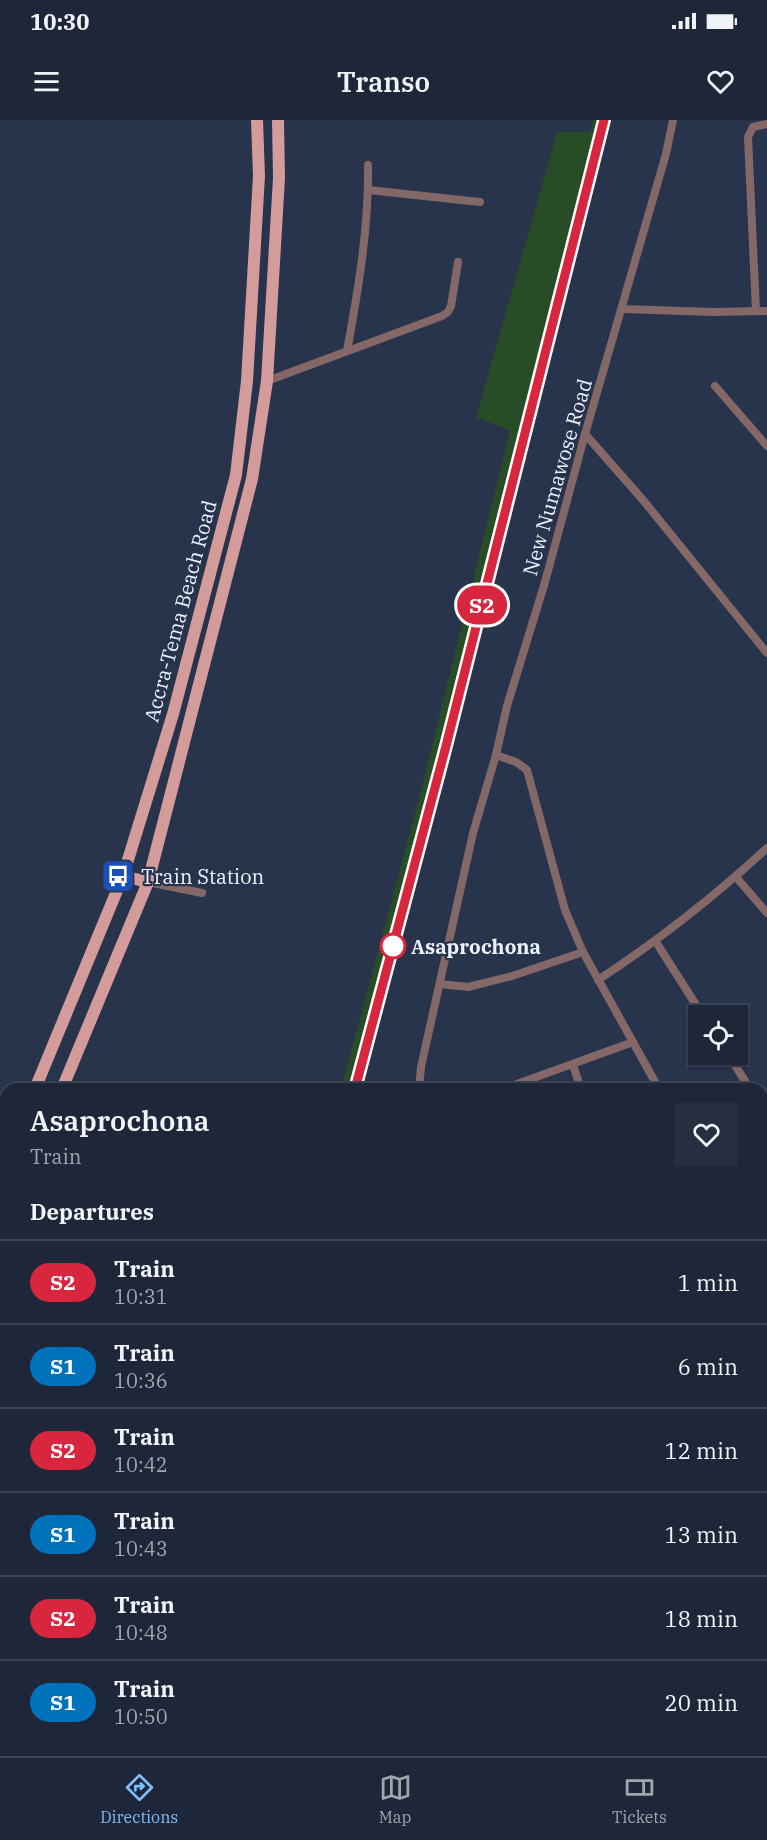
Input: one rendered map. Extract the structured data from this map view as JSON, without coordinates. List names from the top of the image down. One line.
{"streets":{"main road":["Accra-Tema Beach Road"],"street":["New Numawose Road"]},"places":{"bus stop":["Train Station"],"other":["Asaprochona"]},"page":{"status":"10:30","header":"Transo","on_map":"S2","heading":[["Asaprochona","Train"],"Departures"],"list":[{"mark":"S2","name":"Train","note":"10:31","value":"1 min"},{"mark":"S1","name":"Train","note":"10:36","value":"6 min"},{"mark":"S2","name":"Train","note":"10:42","value":"12 min"},{"mark":"S1","name":"Train","note":"10:43","value":"13 min"},{"mark":"S2","name":"Train","note":"10:48","value":"18 min"},{"mark":"S1","name":"Train","note":"10:50","value":"20 min"}],"tabs":["Directions","Map","Tickets"]}}
